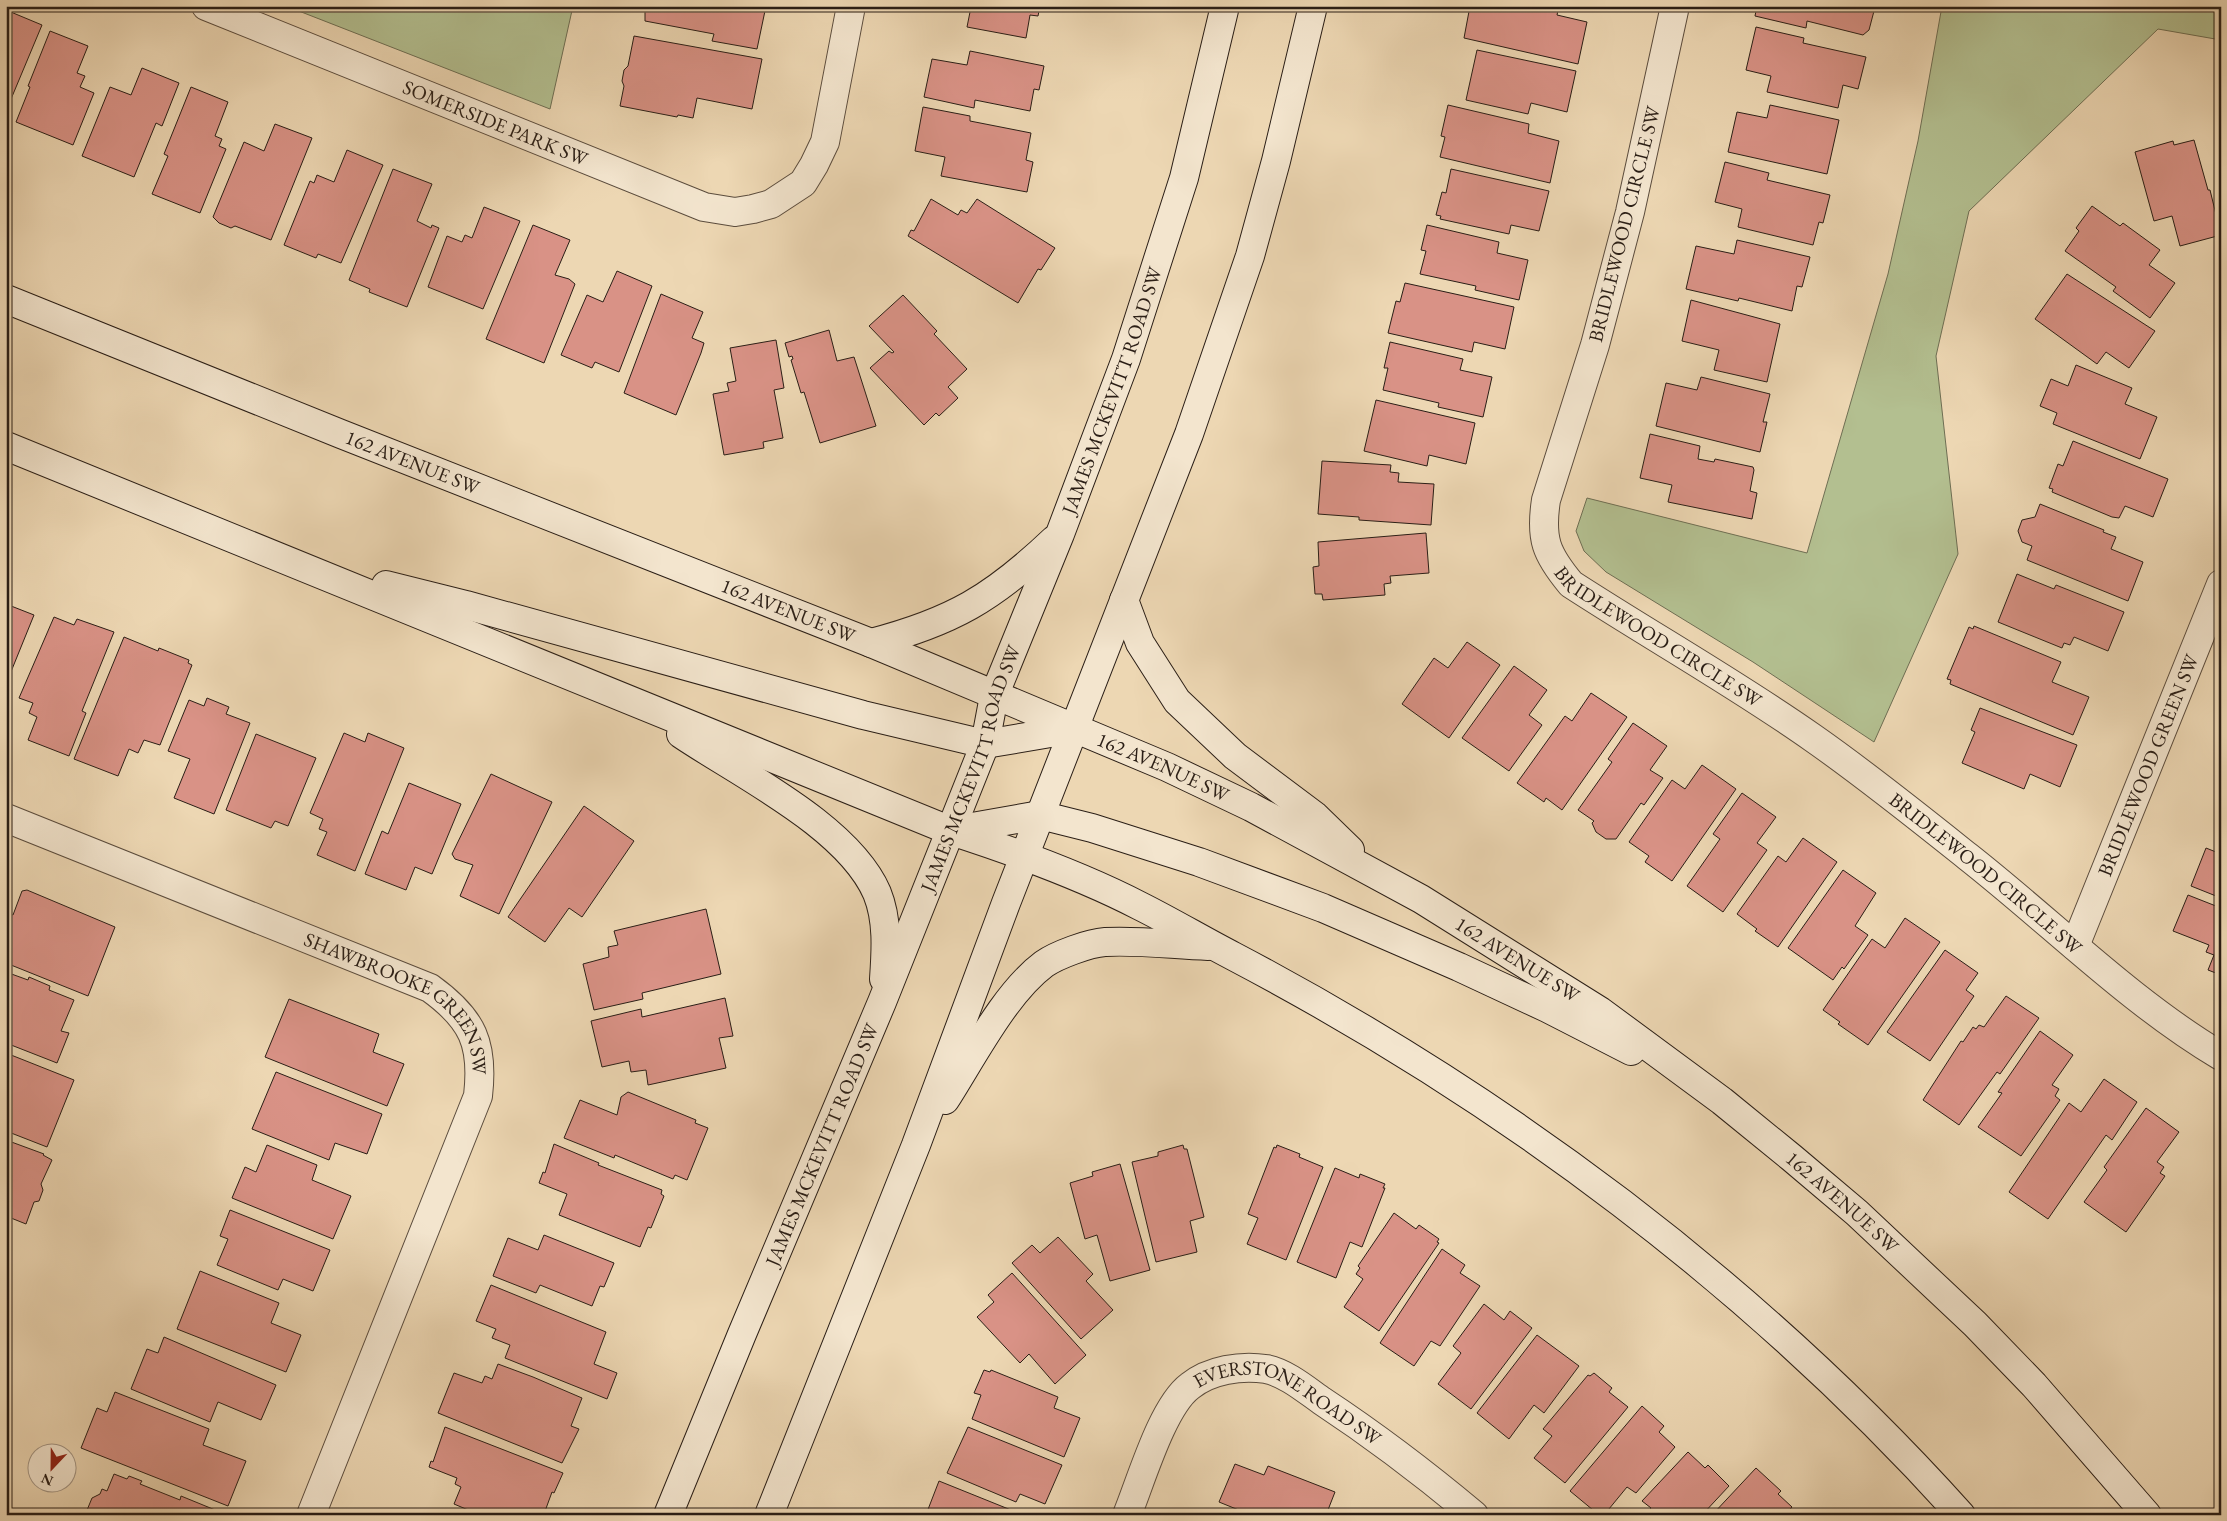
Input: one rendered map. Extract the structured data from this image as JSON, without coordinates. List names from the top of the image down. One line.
{"streets":{"main road":["SOMERSIDE PARK SW","BRIDLEWOOD CIRCLE SW","JAMES MCKEVITT ROAD SW","162 AVENUE SW","BRIDLEWOOD GREEN SW","SHAWBROOKE GREEN SW","EVERSTONE ROAD SW"]},"crossings":[["BRIDLEWOOD CIRCLE SW","BRIDLEWOOD GREEN SW"],["JAMES MCKEVITT ROAD SW","162 AVENUE SW"]],"north":"bottom"}
